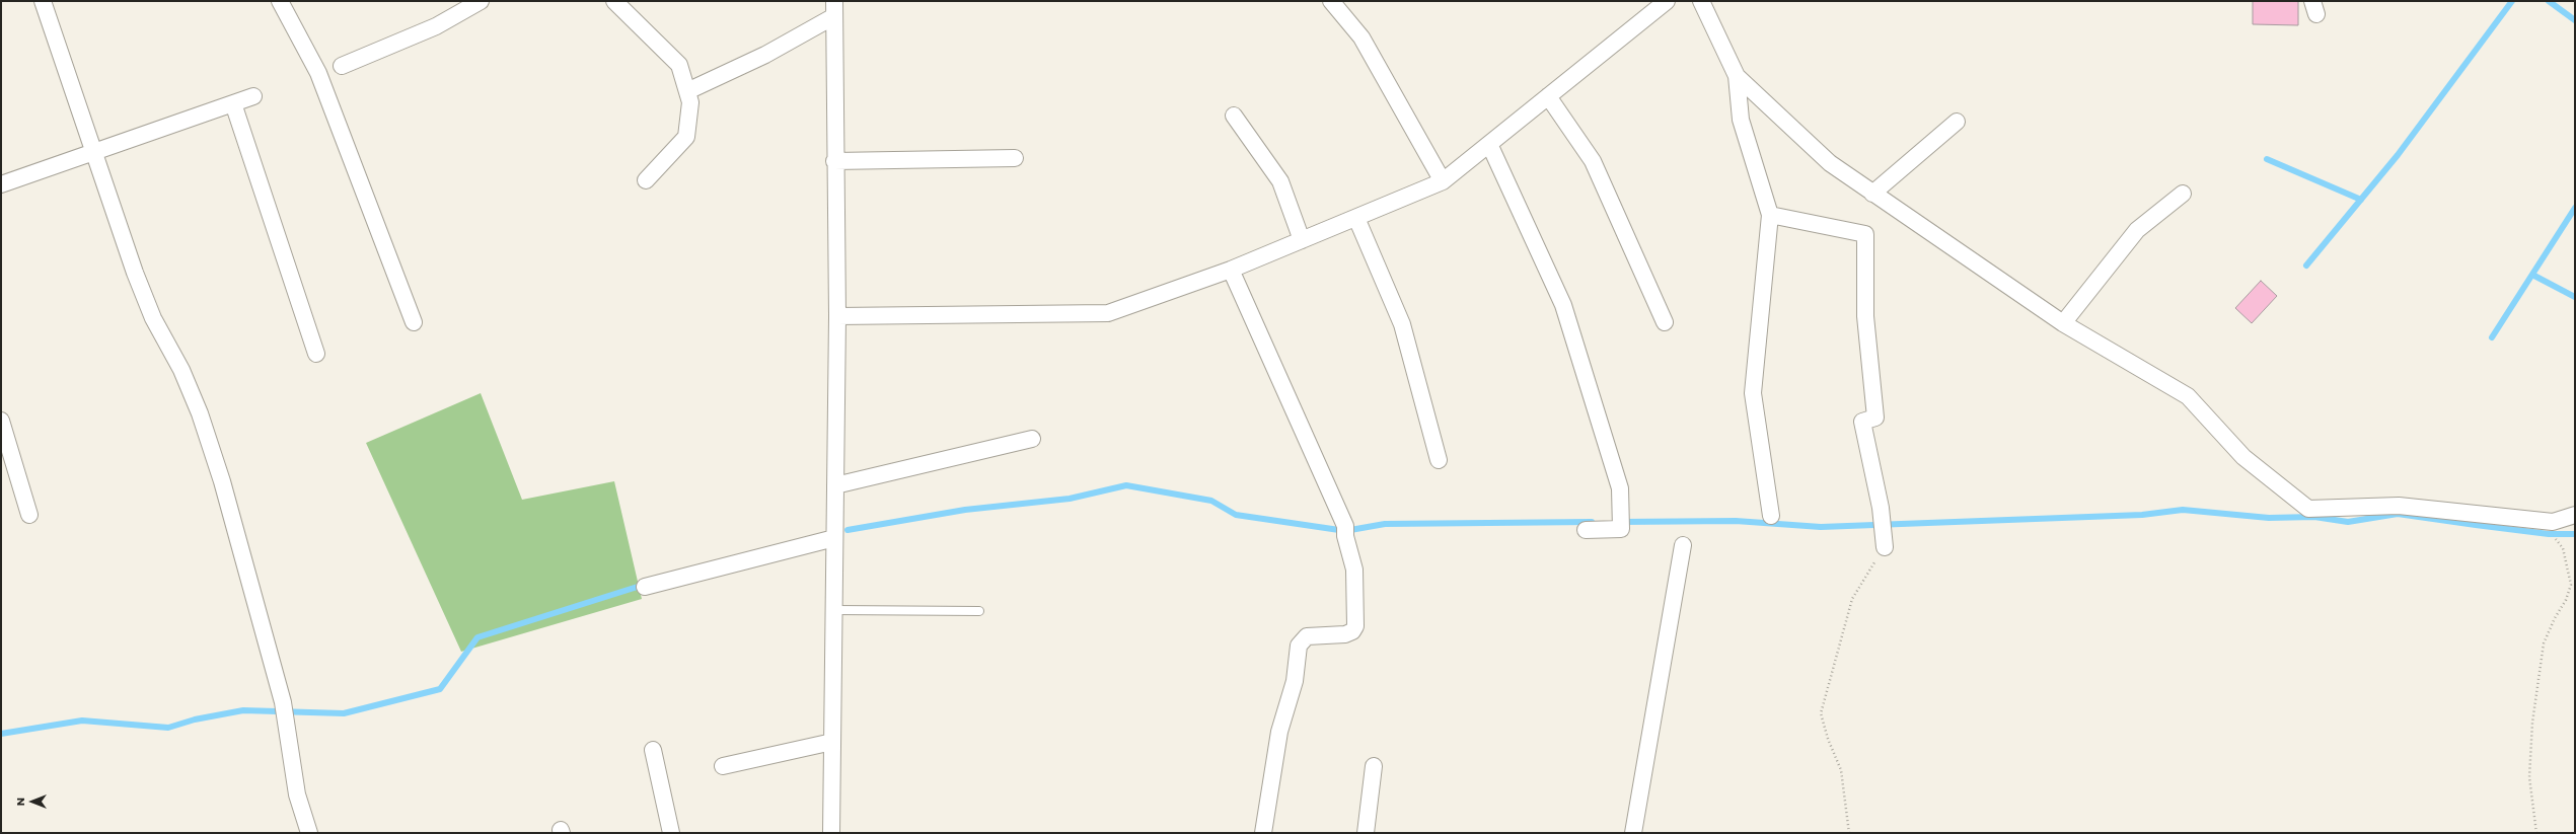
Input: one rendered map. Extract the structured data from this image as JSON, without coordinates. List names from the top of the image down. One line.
{"north":"left"}
